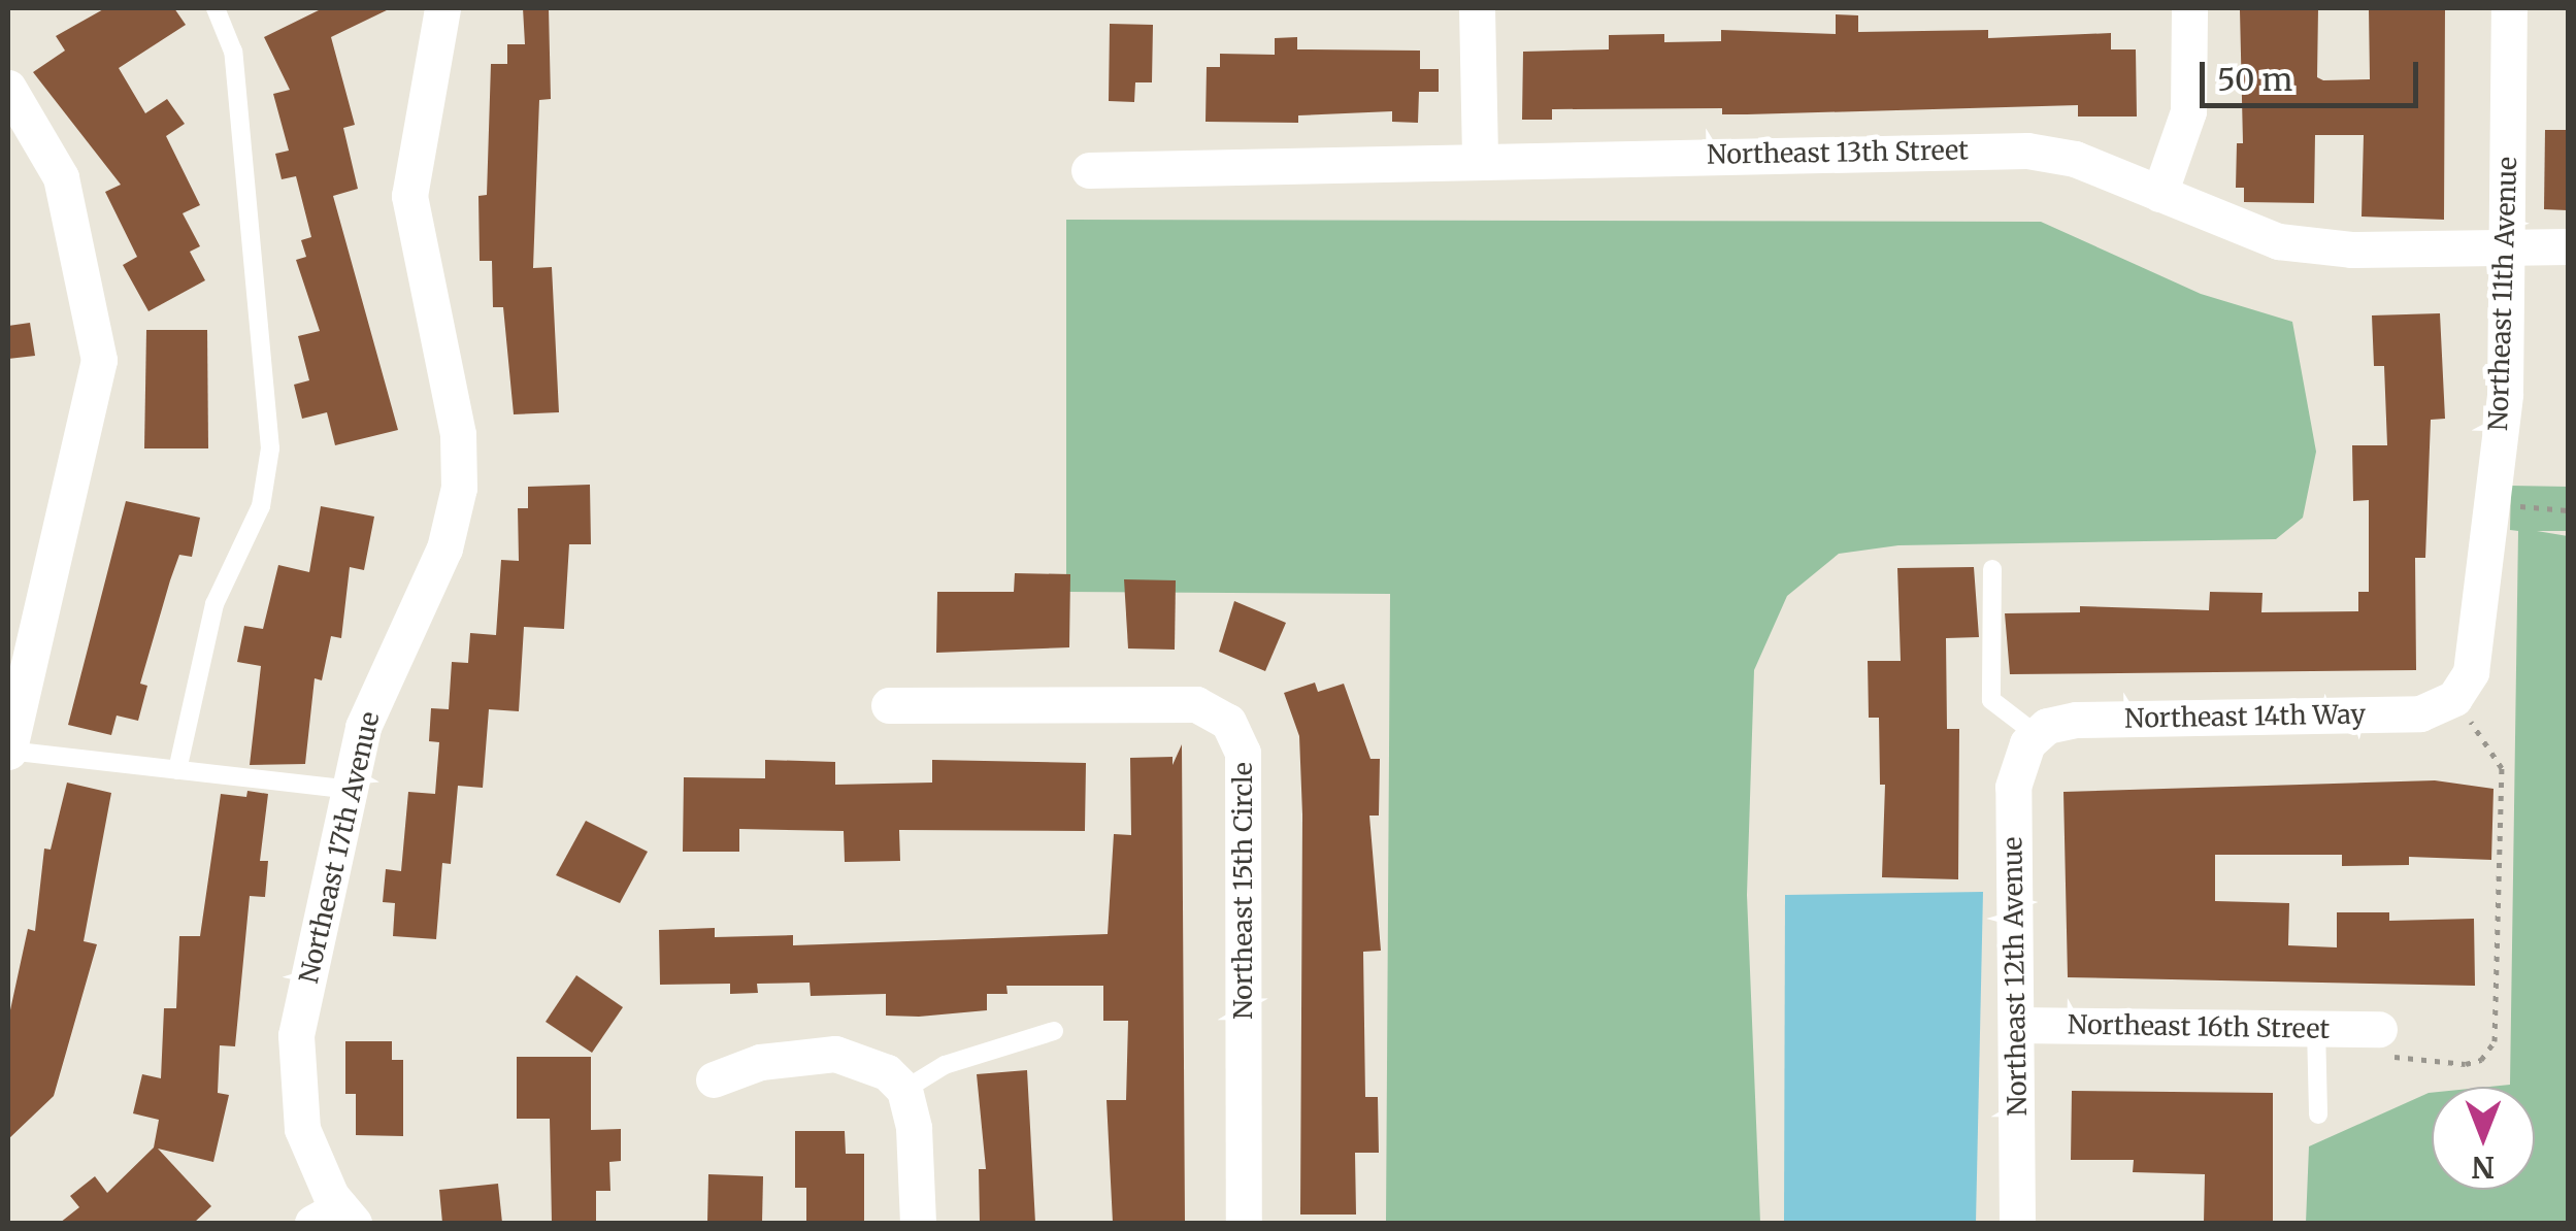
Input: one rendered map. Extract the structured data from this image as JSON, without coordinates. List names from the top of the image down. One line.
{"streets":{"street":["Northeast 13th Street","Northeast 11th Avenue","Northeast 14th Way","Northeast 17th Avenue","Northeast 15th Circle","Northeast 12th Avenue","Northeast 16th Street"]},"crossings":[["Northeast 13th Street","Northeast 11th Avenue"],["Northeast 11th Avenue","Northeast 14th Way"],["Northeast 14th Way","Northeast 12th Avenue"],["Northeast 12th Avenue","Northeast 16th Street"]],"scale_bar":"50 m","north":"bottom"}
